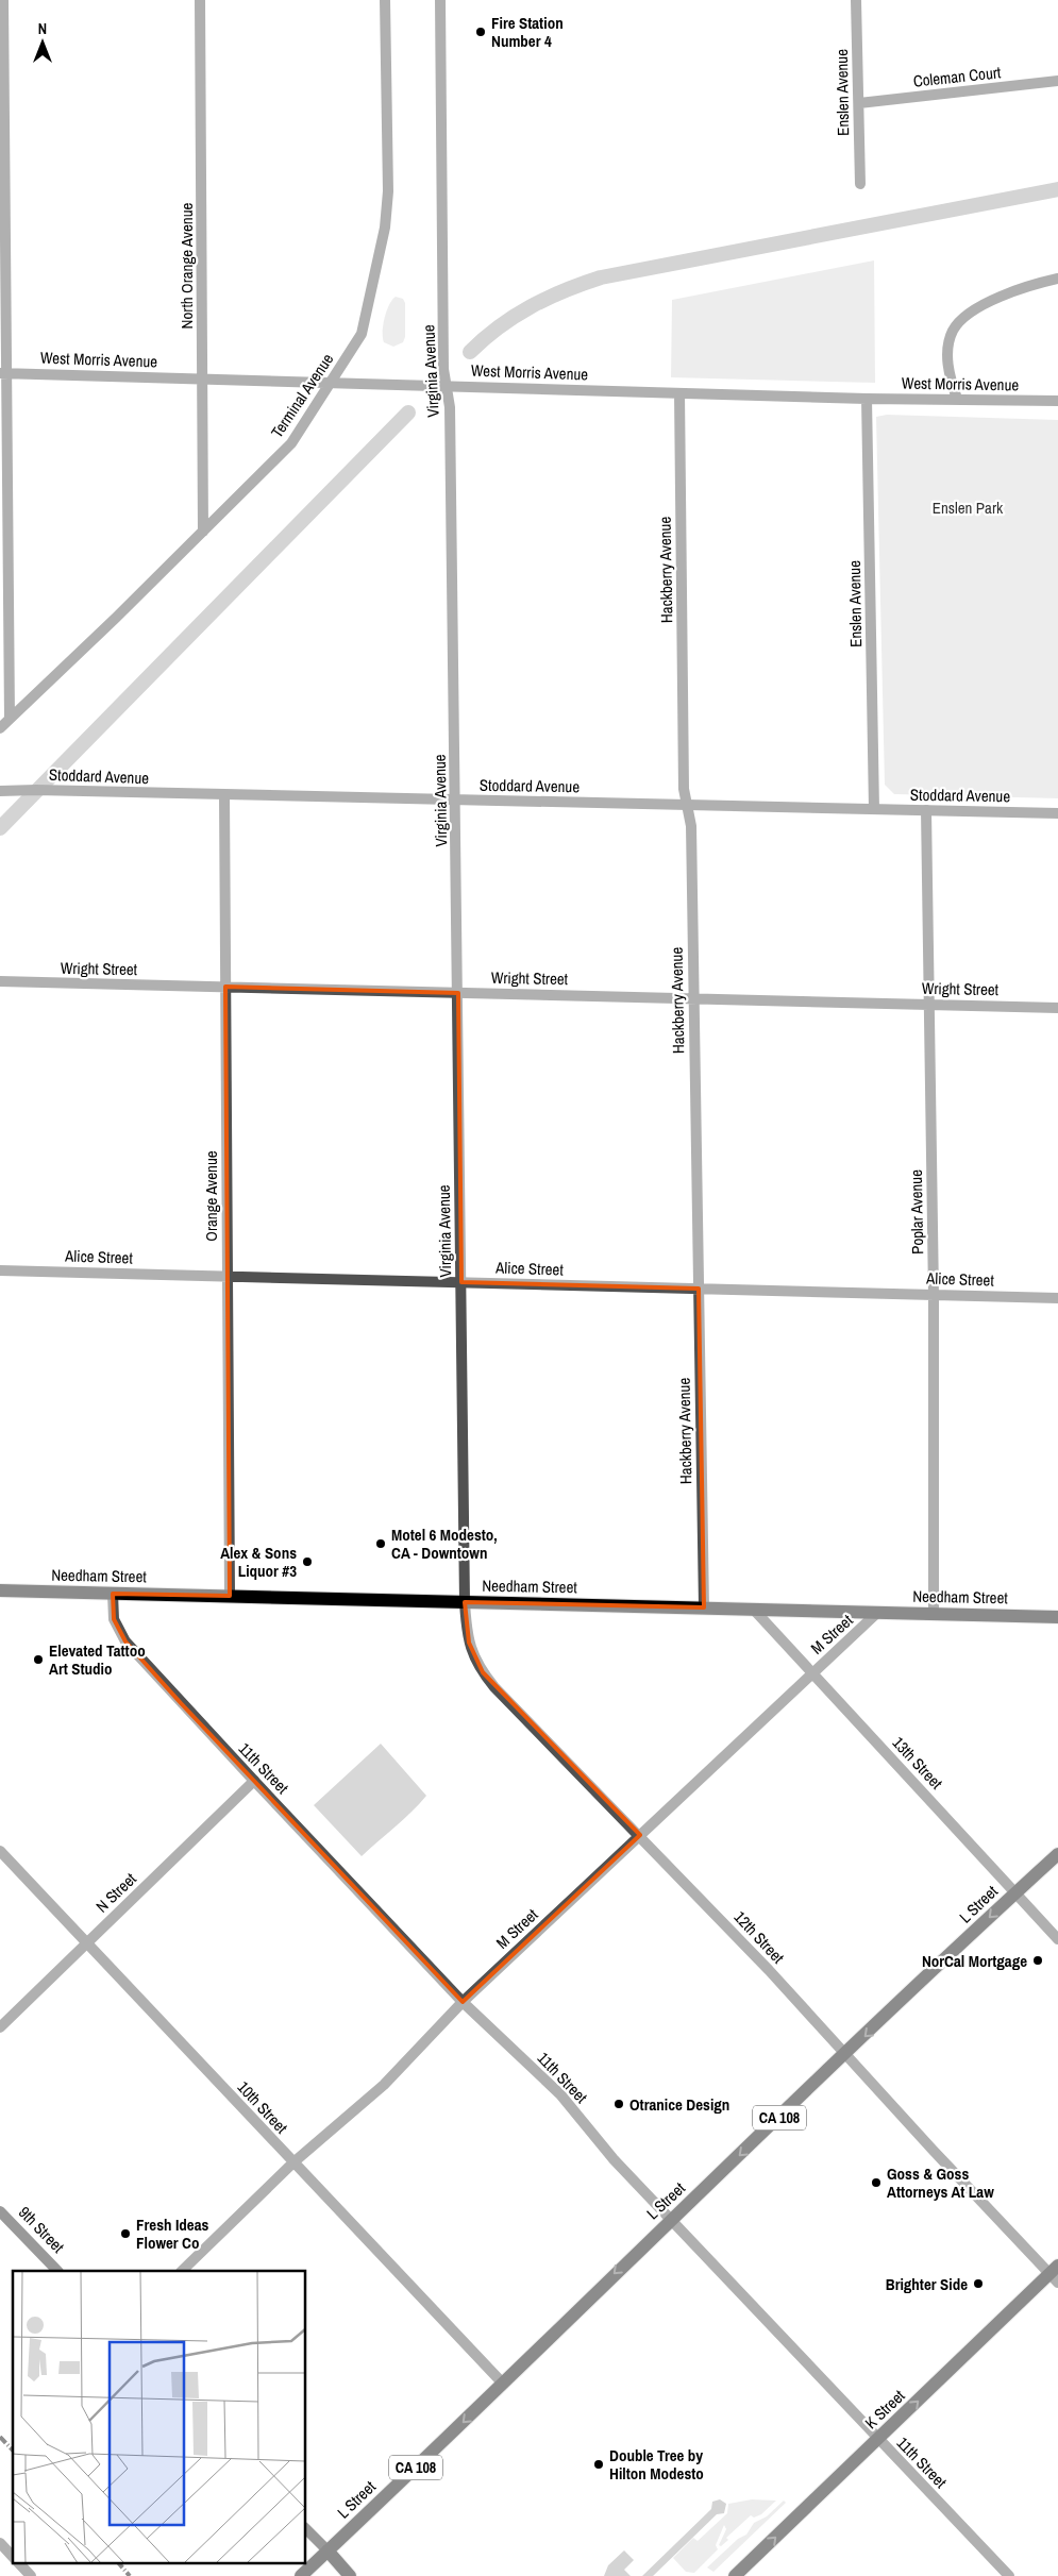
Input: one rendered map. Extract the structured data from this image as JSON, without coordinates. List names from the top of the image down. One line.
{"streets":{"main road":["Needham Street","L Street","CA 108","9th Street","K Street"],"street":["Coleman Court","Enslen Avenue","North Orange Avenue","West Morris Avenue","Virginia Avenue","Terminal Avenue","Hackberry Avenue","Stoddard Avenue","Wright Street","Orange Avenue","Poplar Avenue","Alice Street","M Street","13th Street","11th Street","N Street","12th Street","10th Street"]},"crossings":[["Coleman Court","Enslen Avenue"],["Enslen Avenue","West Morris Avenue"],["Enslen Avenue","Stoddard Avenue"],["North Orange Avenue","West Morris Avenue"],["North Orange Avenue","Terminal Avenue"],["West Morris Avenue","Virginia Avenue"],["West Morris Avenue","Terminal Avenue"],["West Morris Avenue","Hackberry Avenue"],["Virginia Avenue","Stoddard Avenue"],["Virginia Avenue","Wright Street"],["Virginia Avenue","Alice Street"],["Virginia Avenue","Needham Street"],["Virginia Avenue","12th Street"],["Hackberry Avenue","Stoddard Avenue"],["Hackberry Avenue","Wright Street"],["Hackberry Avenue","Alice Street"],["Hackberry Avenue","Needham Street"],["Stoddard Avenue","Orange Avenue"],["Stoddard Avenue","Poplar Avenue"],["Wright Street","Orange Avenue"],["Wright Street","Poplar Avenue"],["Orange Avenue","Alice Street"],["Orange Avenue","Needham Street"],["Poplar Avenue","Alice Street"],["Poplar Avenue","Needham Street"],["Needham Street","M Street"],["Needham Street","13th Street"],["Needham Street","11th Street"],["Needham Street","12th Street"],["M Street","13th Street"],["M Street","11th Street"],["M Street","12th Street"],["M Street","10th Street"],["13th Street","L Street"],["11th Street","N Street"],["11th Street","L Street"],["11th Street","K Street"],["N Street","10th Street"],["L Street","12th Street"],["L Street","10th Street"],["12th Street","K Street"]],"one_way":["L Street","K Street"],"parks":["Enslen Park"],"places":["Fire Station Number 4","Motel 6 Modesto, CA - Downtown","Alex & Sons Liquor #3","Elevated Tattoo Art Studio","NorCal Mortgage","Otranice Design","Goss & Goss Attorneys At Law","Fresh Ideas Flower Co","Brighter Side","Double Tree by Hilton Modesto"],"north":"top"}
